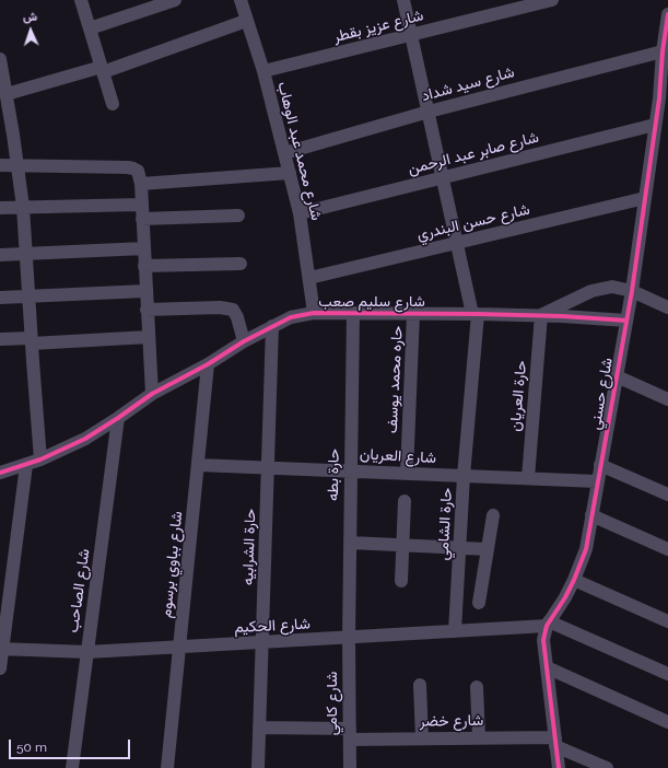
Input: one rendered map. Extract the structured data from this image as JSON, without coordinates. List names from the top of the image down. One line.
{"streets":{"street":["شارع عزيز بقطر","شارع سيد شداد","شارع محمد عبد الوهاب","شارع صابر عبد الرحمن","شارع حسن البندري","شارع سليم صعب","حاره محمد يوسف","شارع حسني","حارة العريان","شارع العريان","حارة بطه","حارة الشامي","حارة الشرابيه","شارع بباوي برسوم","شارع الصاحب","شارع الحكيم","شارع كامي","شارع خضر"]},"crossings":[["شارع عزيز بقطر","شارع محمد عبد الوهاب"],["شارع عزيز بقطر","حارة الشامي"],["شارع سيد شداد","شارع محمد عبد الوهاب"],["شارع سيد شداد","شارع حسني"],["شارع سيد شداد","حارة الشامي"],["شارع محمد عبد الوهاب","شارع صابر عبد الرحمن"],["شارع محمد عبد الوهاب","شارع حسن البندري"],["شارع محمد عبد الوهاب","شارع سليم صعب"],["شارع صابر عبد الرحمن","شارع حسني"],["شارع صابر عبد الرحمن","حارة الشامي"],["شارع حسن البندري","شارع حسني"],["شارع حسن البندري","حارة الشامي"],["شارع سليم صعب","حاره محمد يوسف"],["شارع سليم صعب","شارع حسني"],["شارع سليم صعب","حارة العريان"],["شارع سليم صعب","حارة بطه"],["شارع سليم صعب","حارة الشامي"],["شارع سليم صعب","حارة الشرابيه"],["شارع سليم صعب","شارع بباوي برسوم"],["شارع سليم صعب","شارع الصاحب"],["حاره محمد يوسف","شارع العريان"],["شارع حسني","شارع العريان"],["شارع حسني","شارع الحكيم"],["شارع حسني","شارع خضر"],["حارة العريان","شارع العريان"],["شارع العريان","حارة بطه"],["شارع العريان","حارة الشامي"],["شارع العريان","حارة الشرابيه"],["شارع العريان","شارع بباوي برسوم"],["حارة بطه","شارع الحكيم"],["حارة بطه","شارع كامي"],["حارة الشامي","شارع الحكيم"],["حارة الشرابيه","شارع الحكيم"],["حارة الشرابيه","شارع خضر"],["شارع بباوي برسوم","شارع الحكيم"],["شارع الصاحب","شارع الحكيم"],["شارع الحكيم","شارع كامي"],["شارع كامي","شارع خضر"]],"scale_bar":"50 m","north":"top"}
